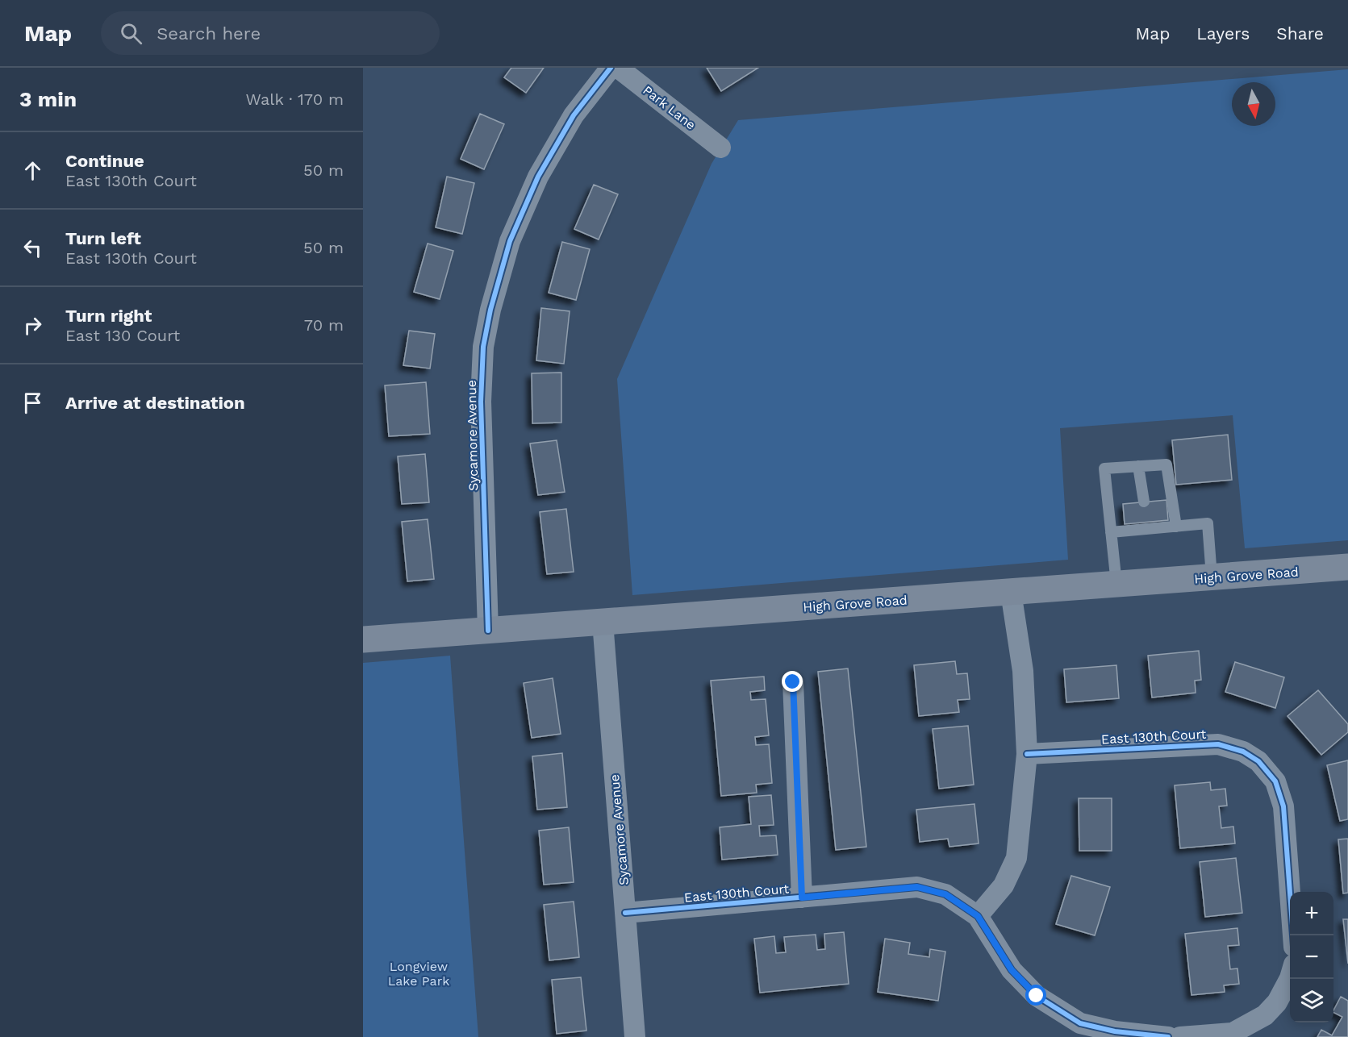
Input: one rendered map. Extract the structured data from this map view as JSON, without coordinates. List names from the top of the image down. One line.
{"streets":{"main road":["High Grove Road"],"street":["Park Lane","Sycamore Avenue","East 130th Court"]},"crossings":[["Sycamore Avenue","High Grove Road"],["Sycamore Avenue","East 130th Court"]],"parks":["Longview Lake Park"],"north":"bottom","page":{"header":"Map","search":"Search here","nav":["Map","Layers","Share"],"heading":["3 min","Walk · 170 m"],"list":[["Continue","East 130th Court","50 m"],["Turn left","East 130th Court","50 m"],["Turn right","East 130 Court","70 m"],"Arrive at destination"],"map_buttons":["+","−"]}}
